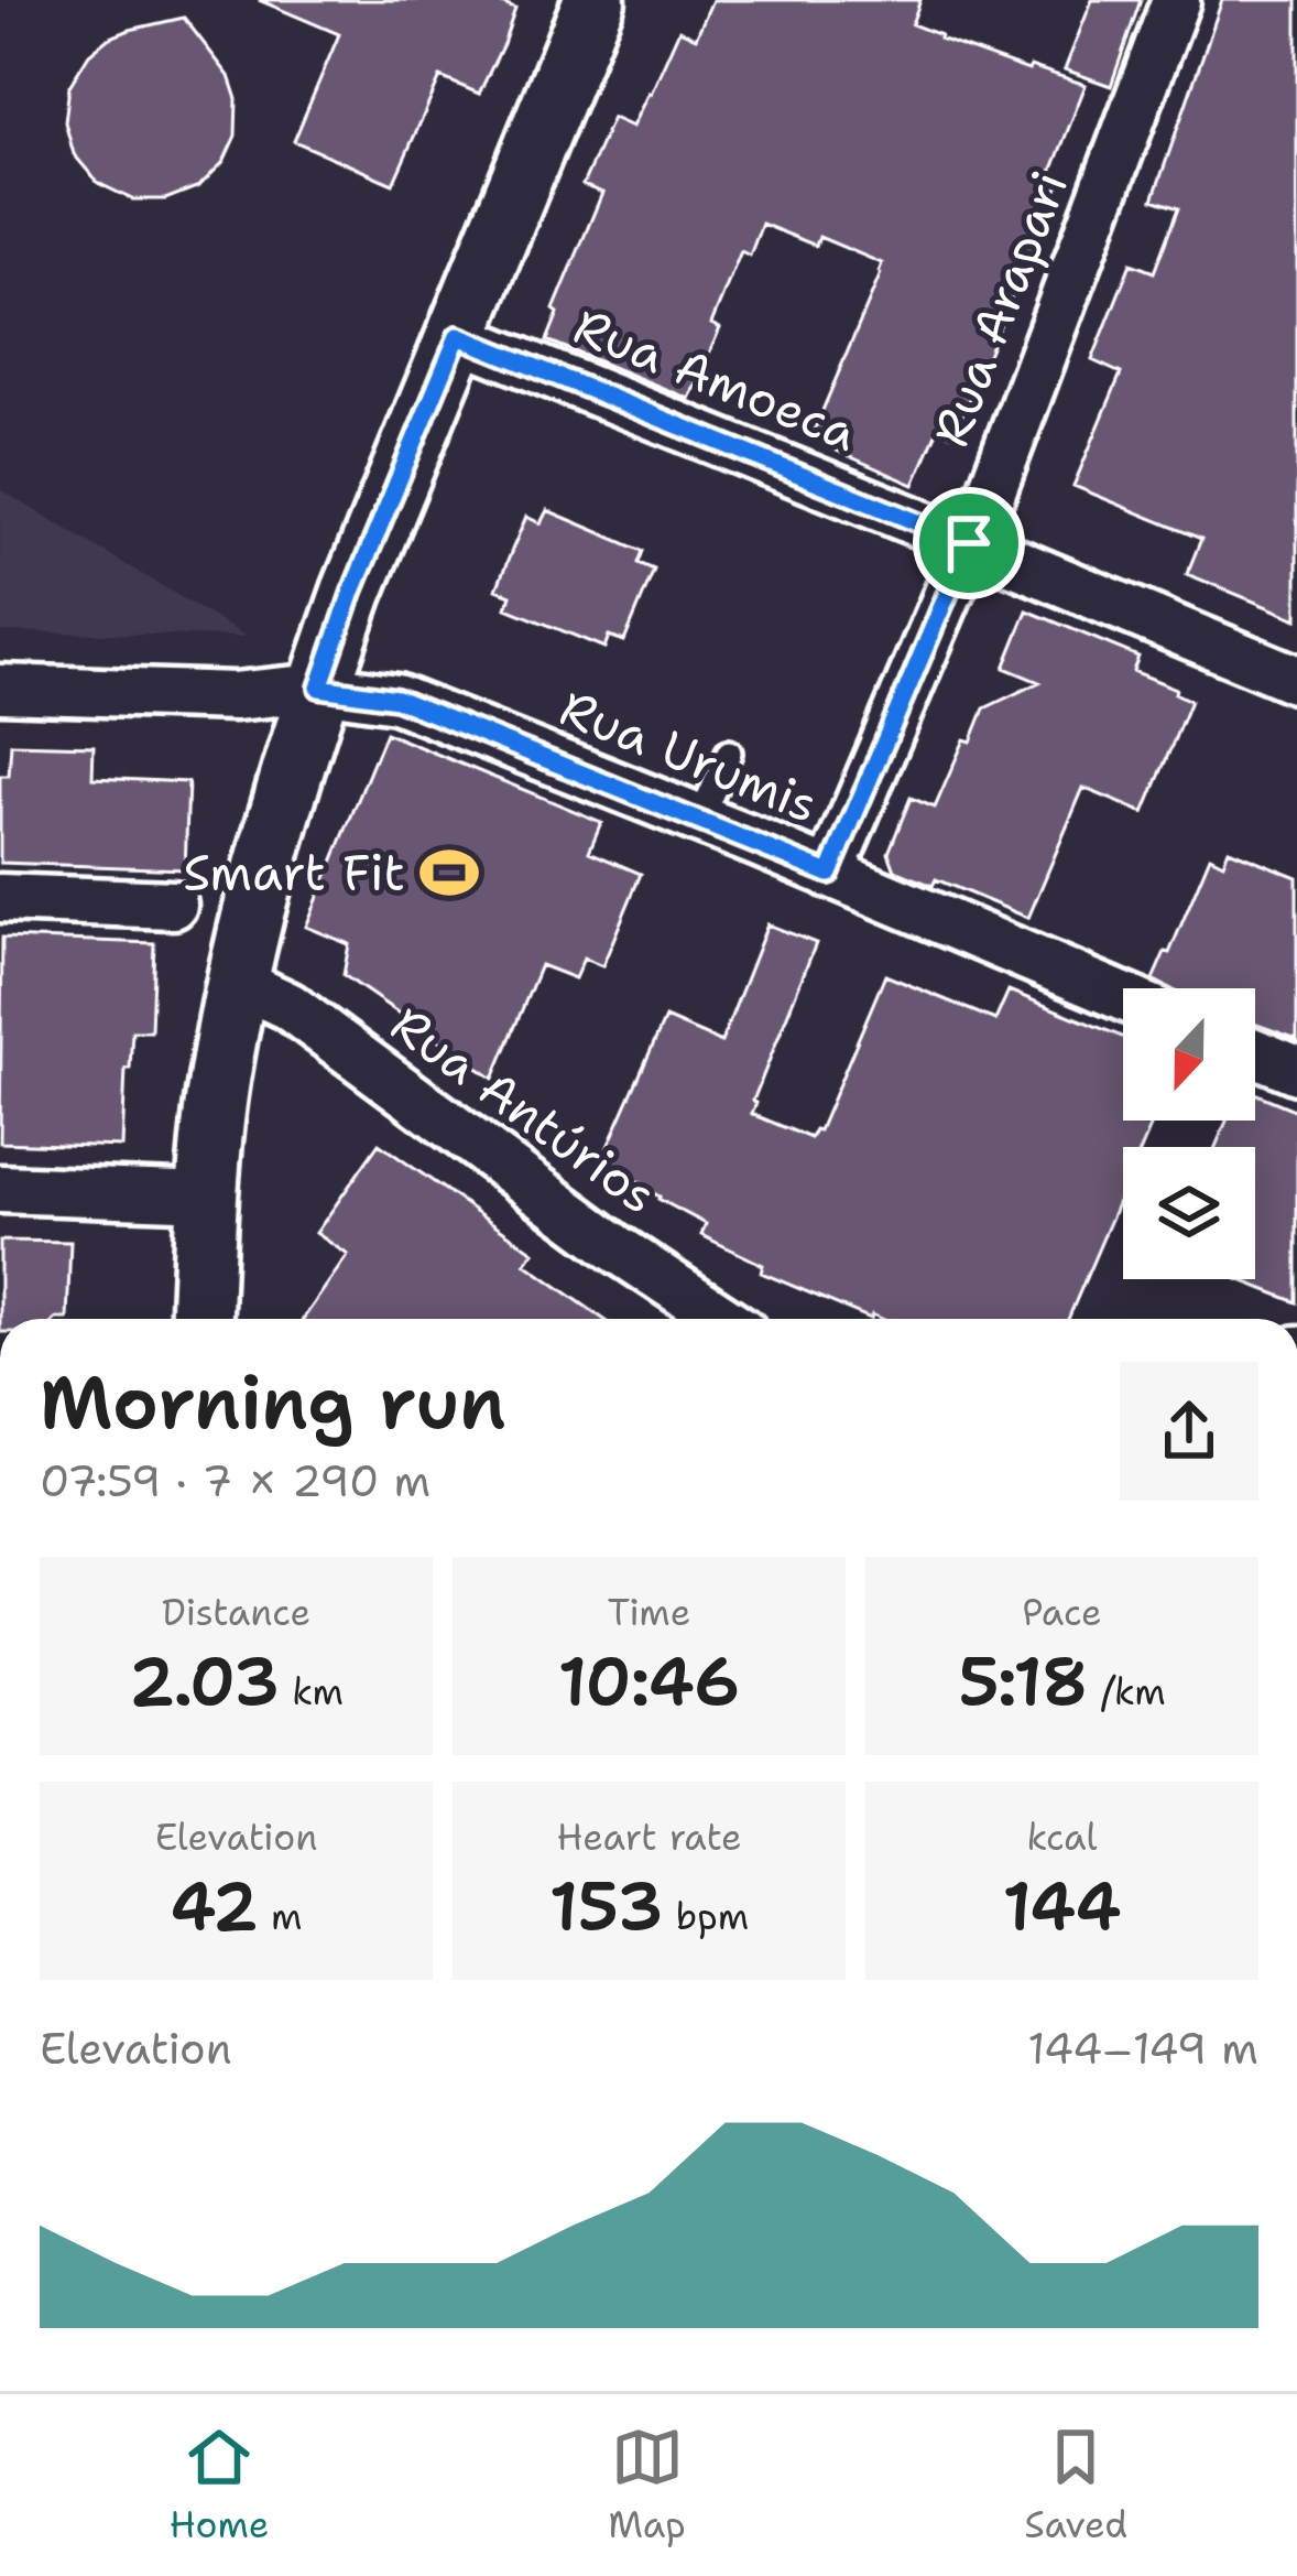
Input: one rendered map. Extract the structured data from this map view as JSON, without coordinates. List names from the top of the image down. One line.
{"streets":{"street":["Rua Arapari","Rua Amoeca","Rua Urumis","Rua Antúrios"]},"crossings":[["Rua Arapari","Rua Amoeca"],["Rua Arapari","Rua Urumis"]],"places":{"sports":["Smart Fit"]},"north":"bottom","page":{"heading":["Morning run","07:59 · 7 × 290 m"],"stats":[["Distance","2.03 km"],["Time","10:46"],["Pace","5:18 /km"],["Elevation","42 m"],["Heart rate","153 bpm"],["kcal","144"]],"chart":["Elevation","144–149 m"],"tabs":["Home","Map","Saved"]}}
